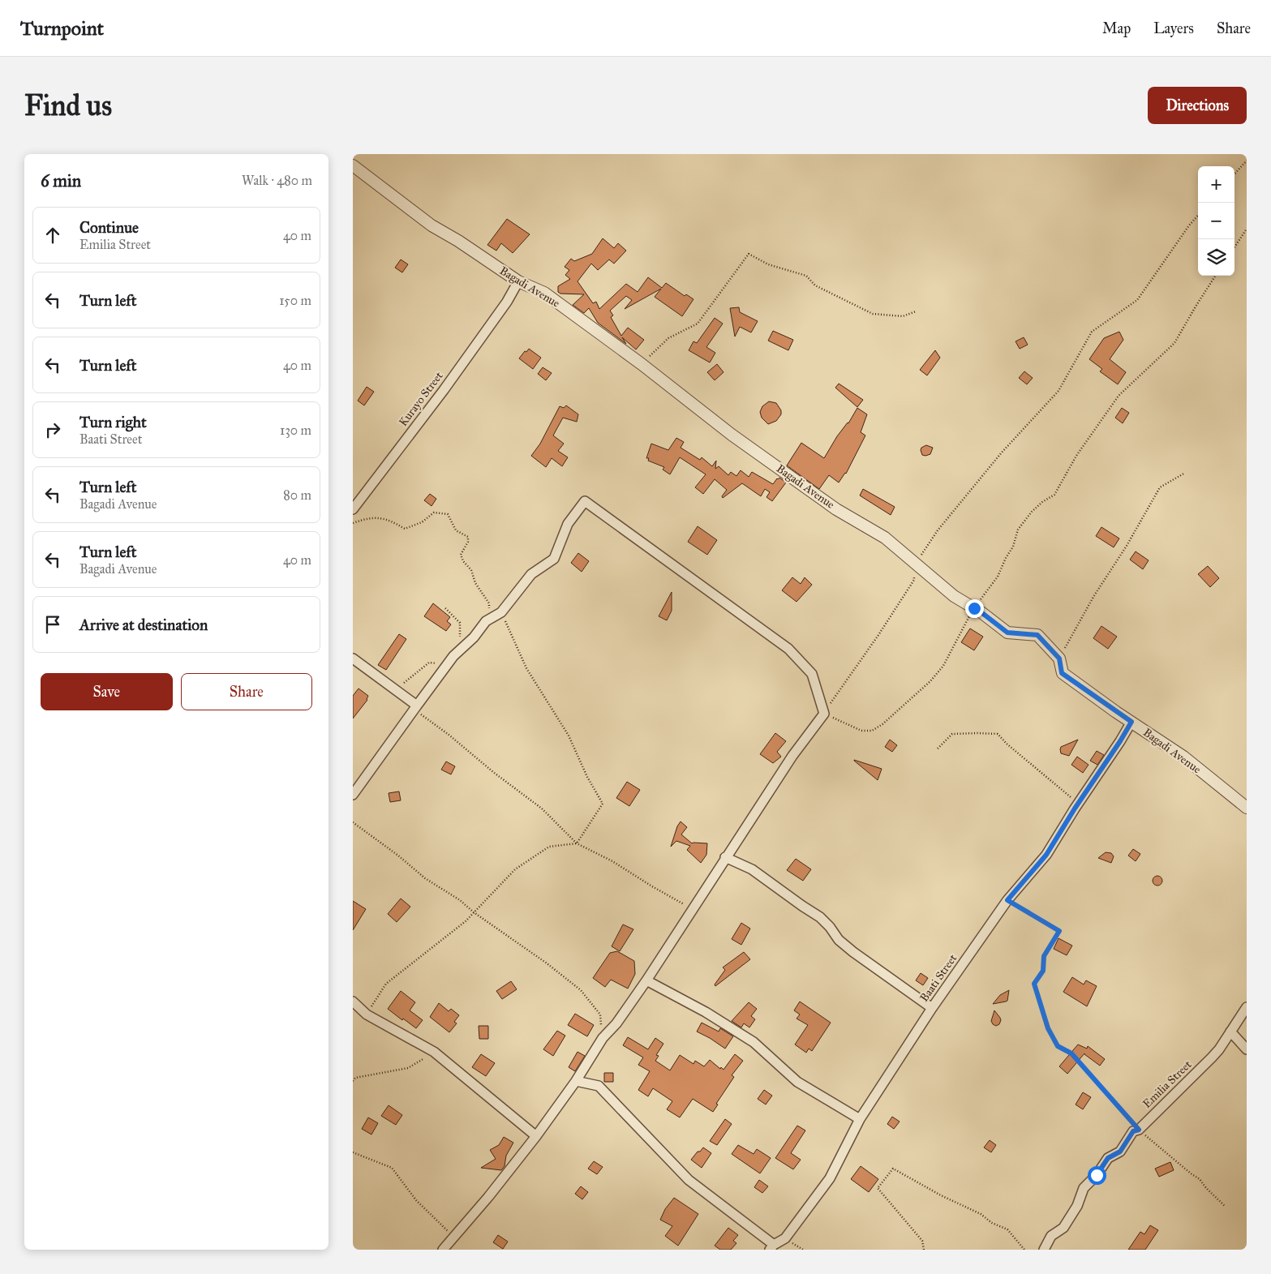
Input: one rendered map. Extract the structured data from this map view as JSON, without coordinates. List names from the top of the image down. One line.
{"streets":{"street":["Bagadi Avenue","Kurayo Street","Baati Street","Emilia Street"]},"crossings":[["Bagadi Avenue","Kurayo Street"],["Bagadi Avenue","Baati Street"]],"page":{"header":"Turnpoint","nav":["Map","Layers","Share"],"buttons":["Directions",["Save","Share"]],"title":"Find us","heading":["6 min","Walk · 480 m"],"map_buttons":["+","−"],"list":[["Continue","Emilia Street","40 m"],["Turn left","150 m"],["Turn left","40 m"],["Turn right","Baati Street","130 m"],["Turn left","Bagadi Avenue","80 m"],["Turn left","Bagadi Avenue","40 m"],"Arrive at destination"]}}
